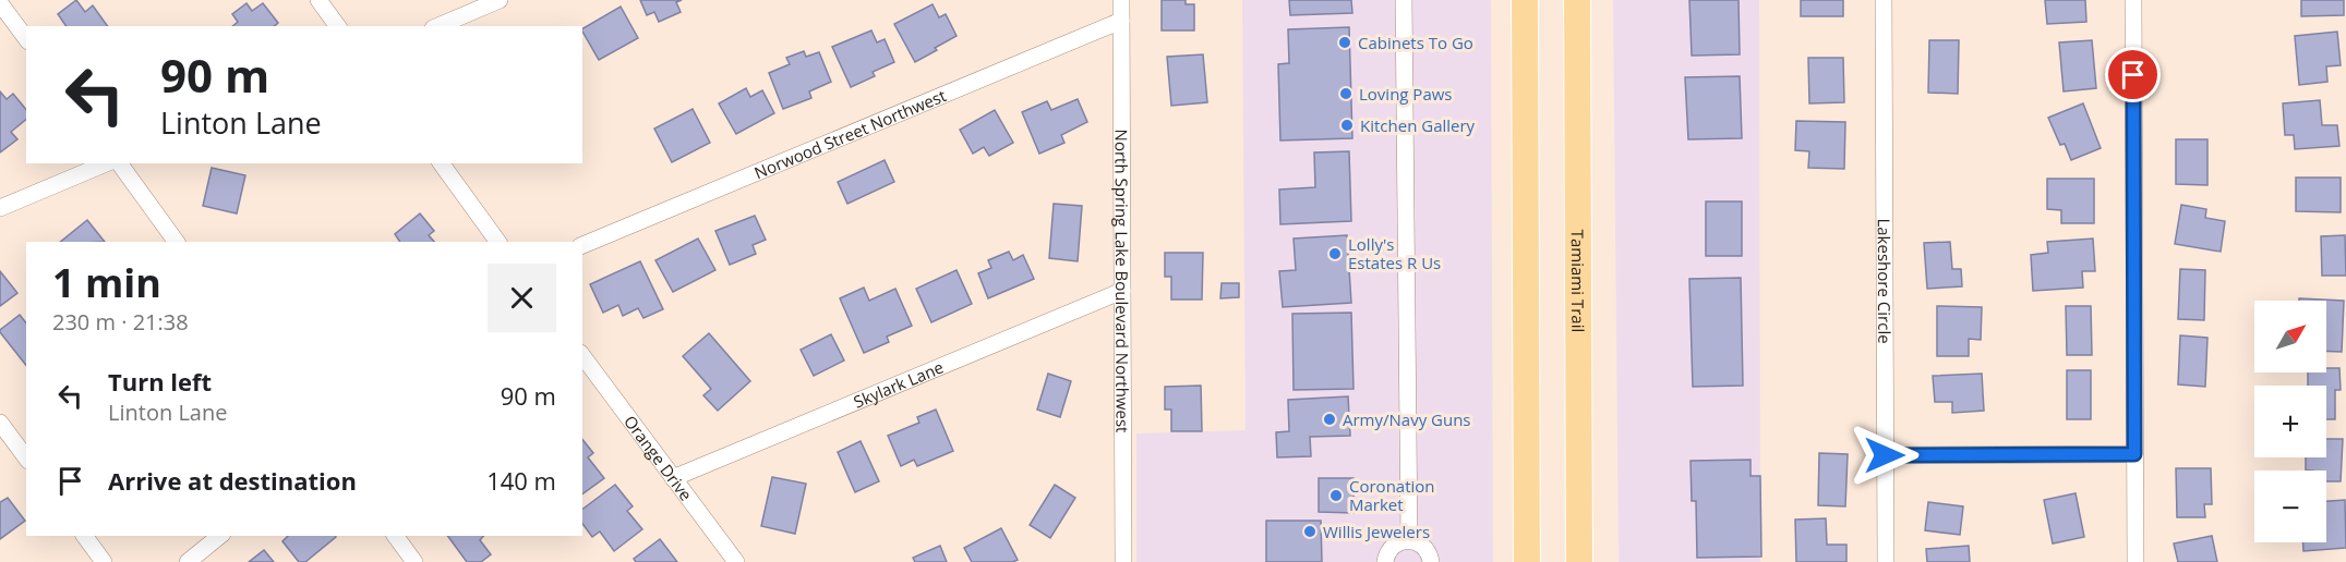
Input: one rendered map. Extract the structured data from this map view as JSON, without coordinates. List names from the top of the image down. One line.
{"streets":{"main road":["Tamiami Trail"],"street":["Norwood Street Northwest","North Spring Lake Boulevard Northwest","Lakeshore Circle","Skylark Lane","Orange Drive"]},"crossings":[["Norwood Street Northwest","North Spring Lake Boulevard Northwest"],["North Spring Lake Boulevard Northwest","Skylark Lane"],["Skylark Lane","Orange Drive"]],"places":["Cabinets To Go","Loving Paws","Kitchen Gallery","Lolly's Estates R Us","Army/Navy Guns","Coronation Market","Willis Jewelers"],"north":"top right","page":{"turn":["90 m","Linton Lane"],"heading":["1 min","230 m · 21:38"],"map_buttons":["+","−"],"list":[{"name":"Turn left","note":"Linton Lane","value":"90 m"},{"name":"Arrive at destination","value":"140 m"}]}}
